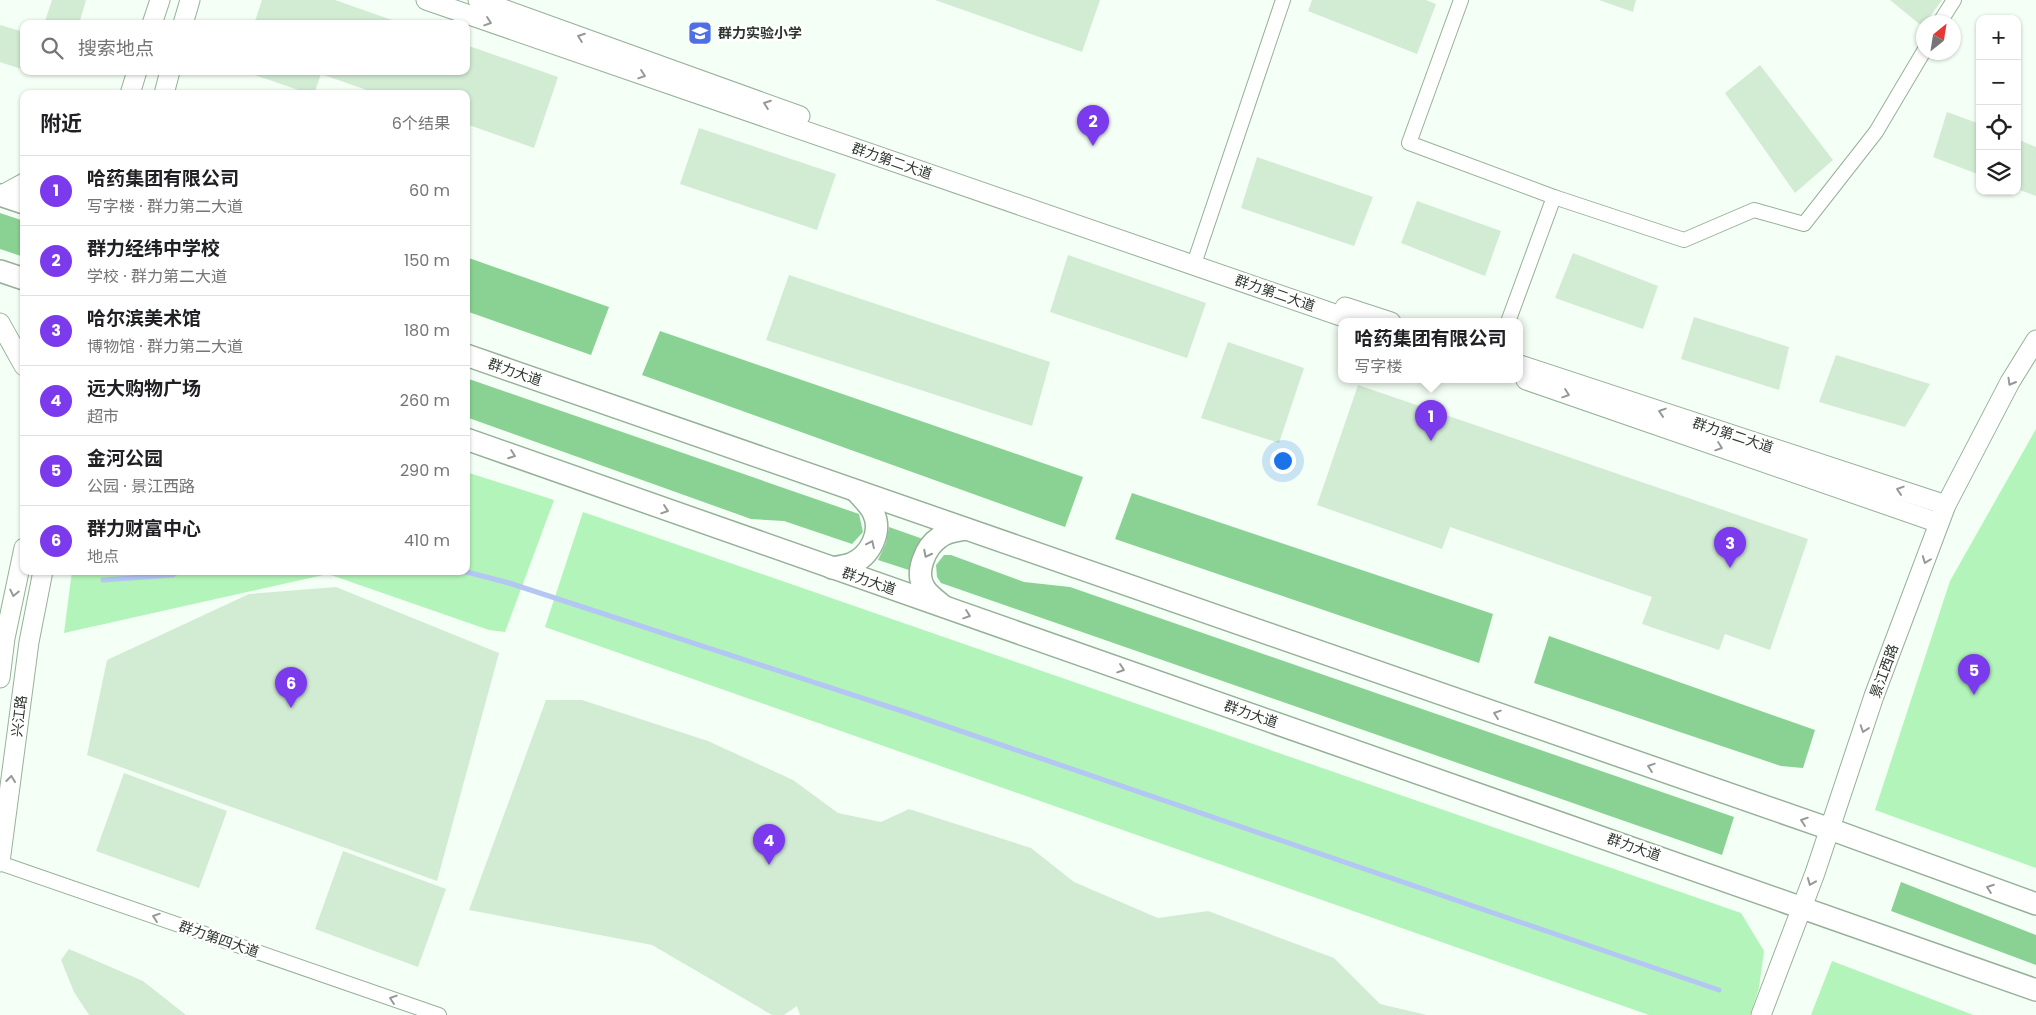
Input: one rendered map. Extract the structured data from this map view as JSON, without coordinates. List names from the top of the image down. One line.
{"streets":{"main road":["群力第二大道","群力大道","景江西路","兴江路"],"street":["群力第四大道"]},"crossings":[["群力第二大道","景江西路"],["群力大道","景江西路"],["兴江路","群力第四大道"]],"one_way":["景江西路","群力第四大道"],"places":{"school or university":["群力实验小学"]},"north":"top right","page":{"map_buttons":["+","−"],"search":"搜索地点","heading":["附近","6个结果"],"pins":["2","1","3","5","6","4"],"list":[{"mark":"1","name":"哈药集团有限公司","note":"写字楼 · 群力第二大道","value":"60 m"},{"mark":"2","name":"群力经纬中学校","note":"学校 · 群力第二大道","value":"150 m"},{"mark":"3","name":"哈尔滨美术馆","note":"博物馆 · 群力第二大道","value":"180 m"},{"mark":"4","name":"远大购物广场","note":"超市","value":"260 m"},{"mark":"5","name":"金河公园","note":"公园 · 景江西路","value":"290 m"},{"mark":"6","name":"群力财富中心","note":"地点","value":"410 m"}],"popup":["哈药集团有限公司","写字楼"]}}
